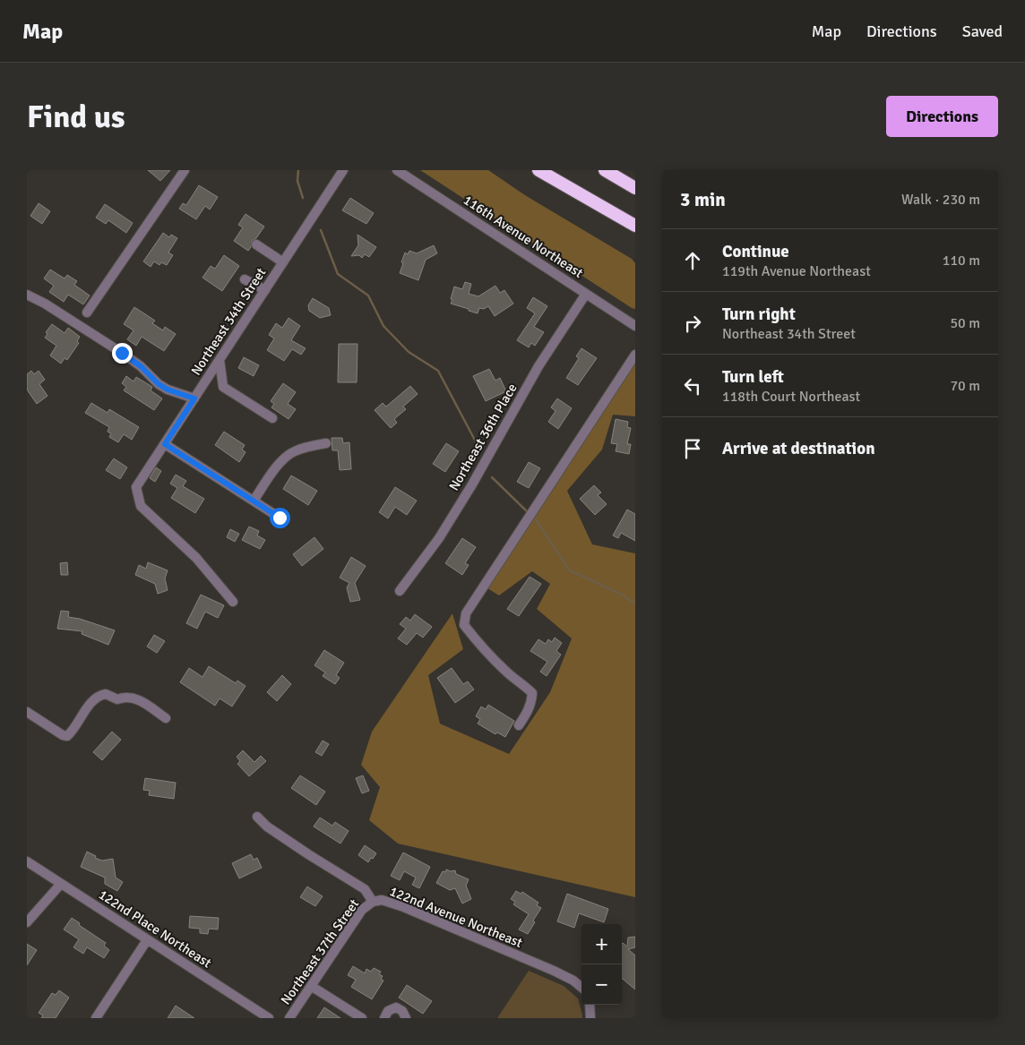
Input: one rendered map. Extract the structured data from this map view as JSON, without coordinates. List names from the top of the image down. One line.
{"streets":{"street":["116th Avenue Northeast","Northeast 34th Street","Northeast 36th Place","122nd Avenue Northeast","122nd Place Northeast","Northeast 37th Street"]},"crossings":[["116th Avenue Northeast","Northeast 36th Place"],["122nd Avenue Northeast","Northeast 37th Street"]],"page":{"header":"Map","nav":["Map","Directions","Saved"],"buttons":"Directions","title":"Find us","heading":["3 min","Walk · 230 m"],"list":[["Continue","119th Avenue Northeast","110 m"],["Turn right","Northeast 34th Street","50 m"],["Turn left","118th Court Northeast","70 m"],"Arrive at destination"],"map_buttons":["+","−"]}}
